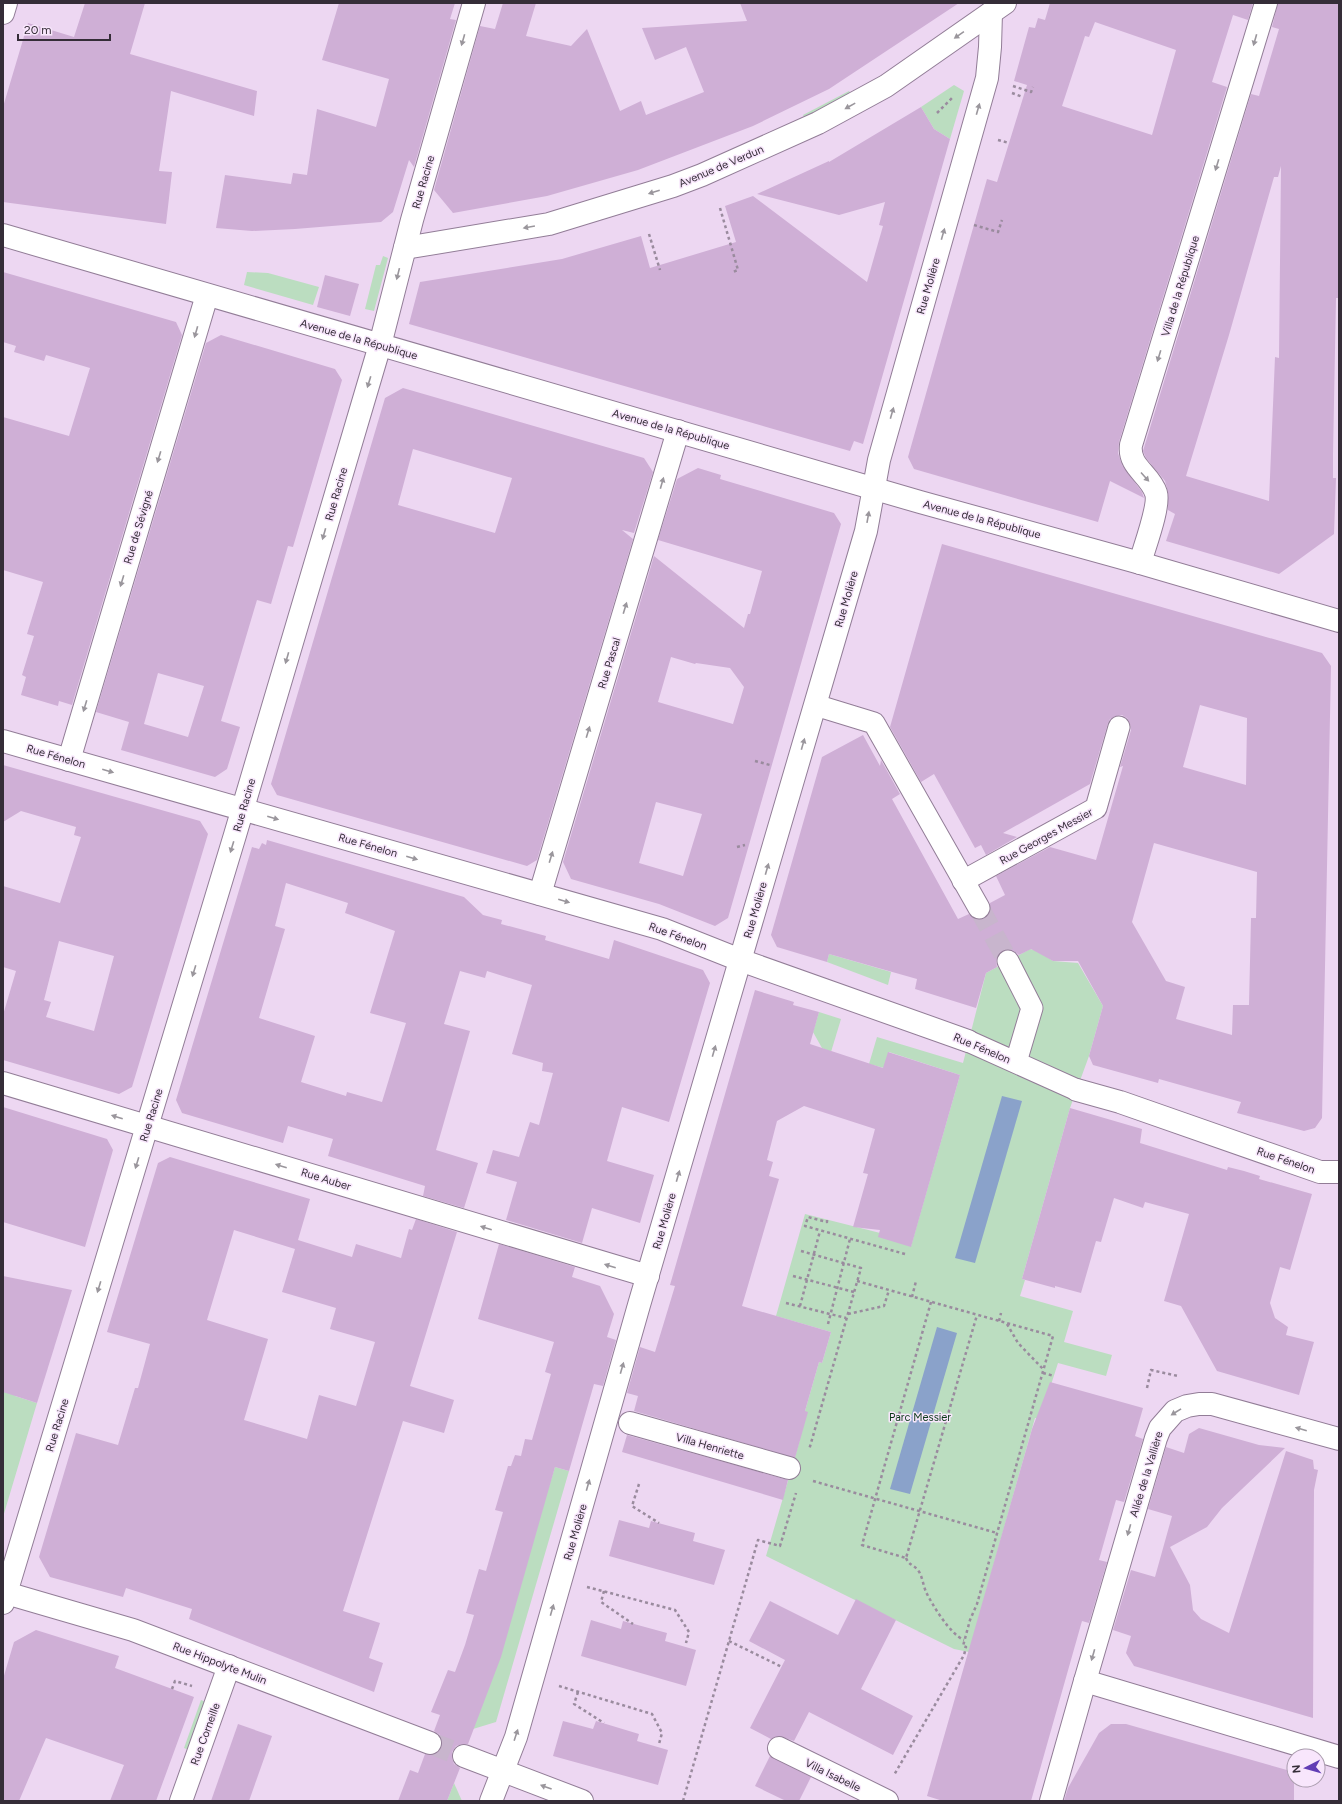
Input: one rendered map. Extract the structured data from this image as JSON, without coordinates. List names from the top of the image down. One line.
{"streets":{"street":["Avenue de Verdun","Rue Racine","Rue Molière","Villa de la République","Avenue de la République","Rue de Sévigné","Rue Pascal","Rue Fénelon","Rue Georges Messier","Rue Auber","Villa Henriette","Allée de la Vallière","Rue Hippolyte Mulin","Rue Corneille","Villa Isabelle"]},"crossings":[["Avenue de Verdun","Rue Racine"],["Avenue de Verdun","Rue Molière"],["Rue Racine","Avenue de la République"],["Rue Racine","Rue Fénelon"],["Rue Racine","Rue Auber"],["Rue Racine","Rue Hippolyte Mulin"],["Rue Molière","Avenue de la République"],["Rue Molière","Rue Fénelon"],["Rue Molière","Rue Auber"],["Villa de la République","Avenue de la République"],["Avenue de la République","Rue de Sévigné"],["Avenue de la République","Rue Pascal"],["Rue de Sévigné","Rue Fénelon"],["Rue Pascal","Rue Fénelon"],["Rue Hippolyte Mulin","Rue Corneille"]],"one_way":["Avenue de Verdun","Rue Racine","Rue Molière","Villa de la République","Rue de Sévigné","Rue Pascal","Rue Fénelon","Rue Auber"],"parks":["Parc Messier"],"scale_bar":"20 m","north":"left"}
